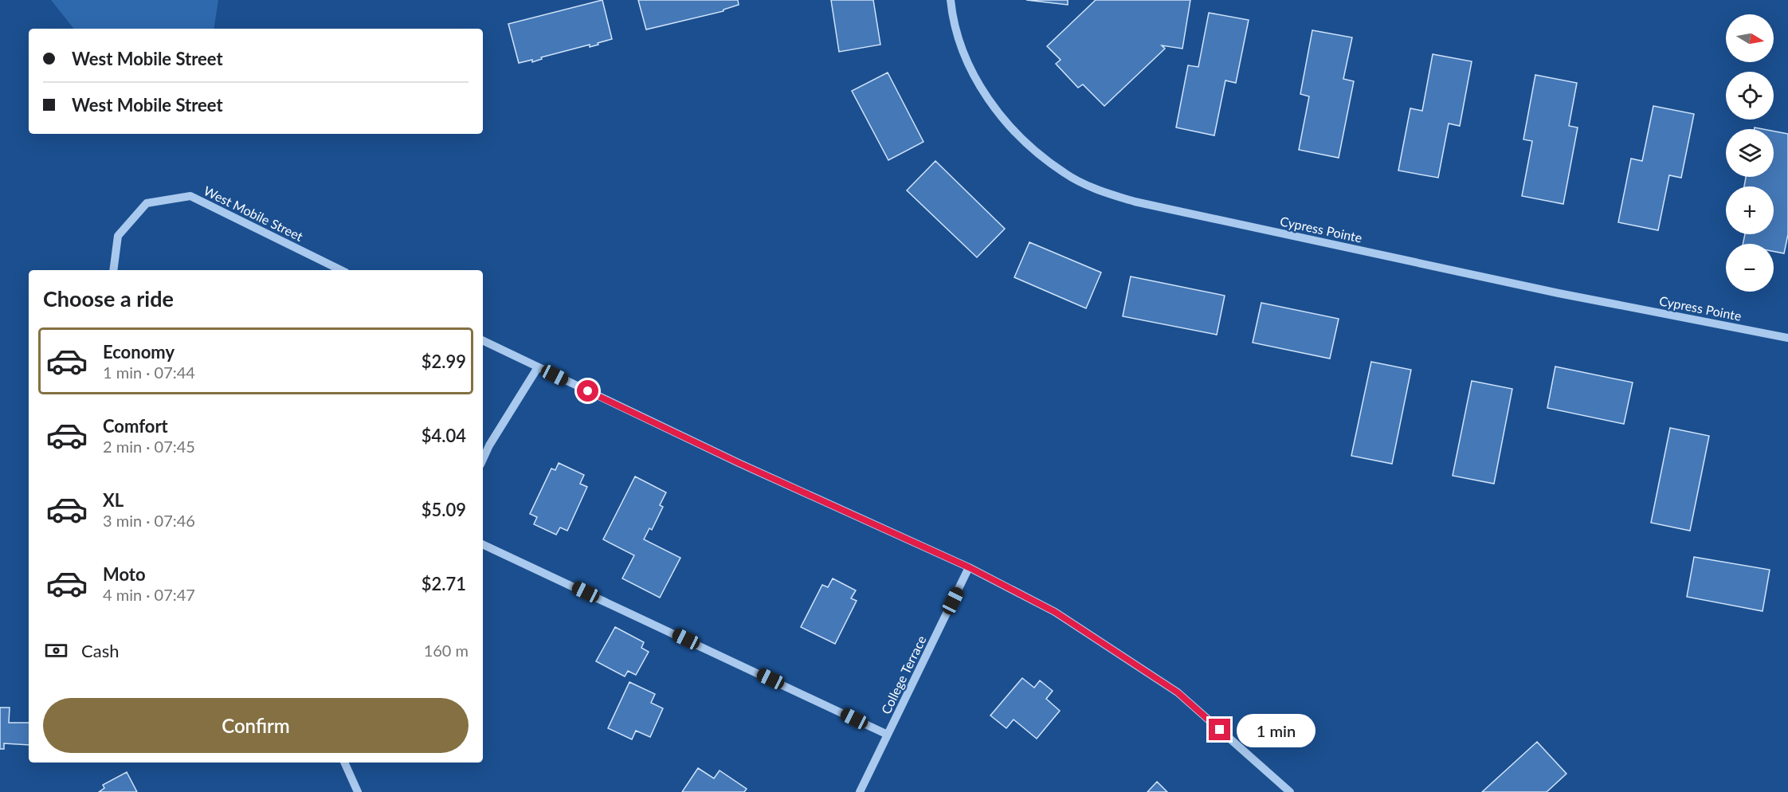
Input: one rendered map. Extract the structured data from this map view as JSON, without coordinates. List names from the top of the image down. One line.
{"streets":{"street":["West Mobile Street","Cypress Pointe","College Terrace"]},"north":"right","page":{"map_buttons":["+","−"],"banner":["West Mobile Street","West Mobile Street"],"heading":"Choose a ride","list":[{"name":"Economy","note":"1 min · 07:44","value":"$2.99"},{"name":"Comfort","note":"2 min · 07:45","value":"$4.04"},{"name":"XL","note":"3 min · 07:46","value":"$5.09"},{"name":"Moto","note":"4 min · 07:47","value":"$2.71"}],"pay":["Cash","160 m"],"buttons":"Confirm","bubble":"1 min"}}
